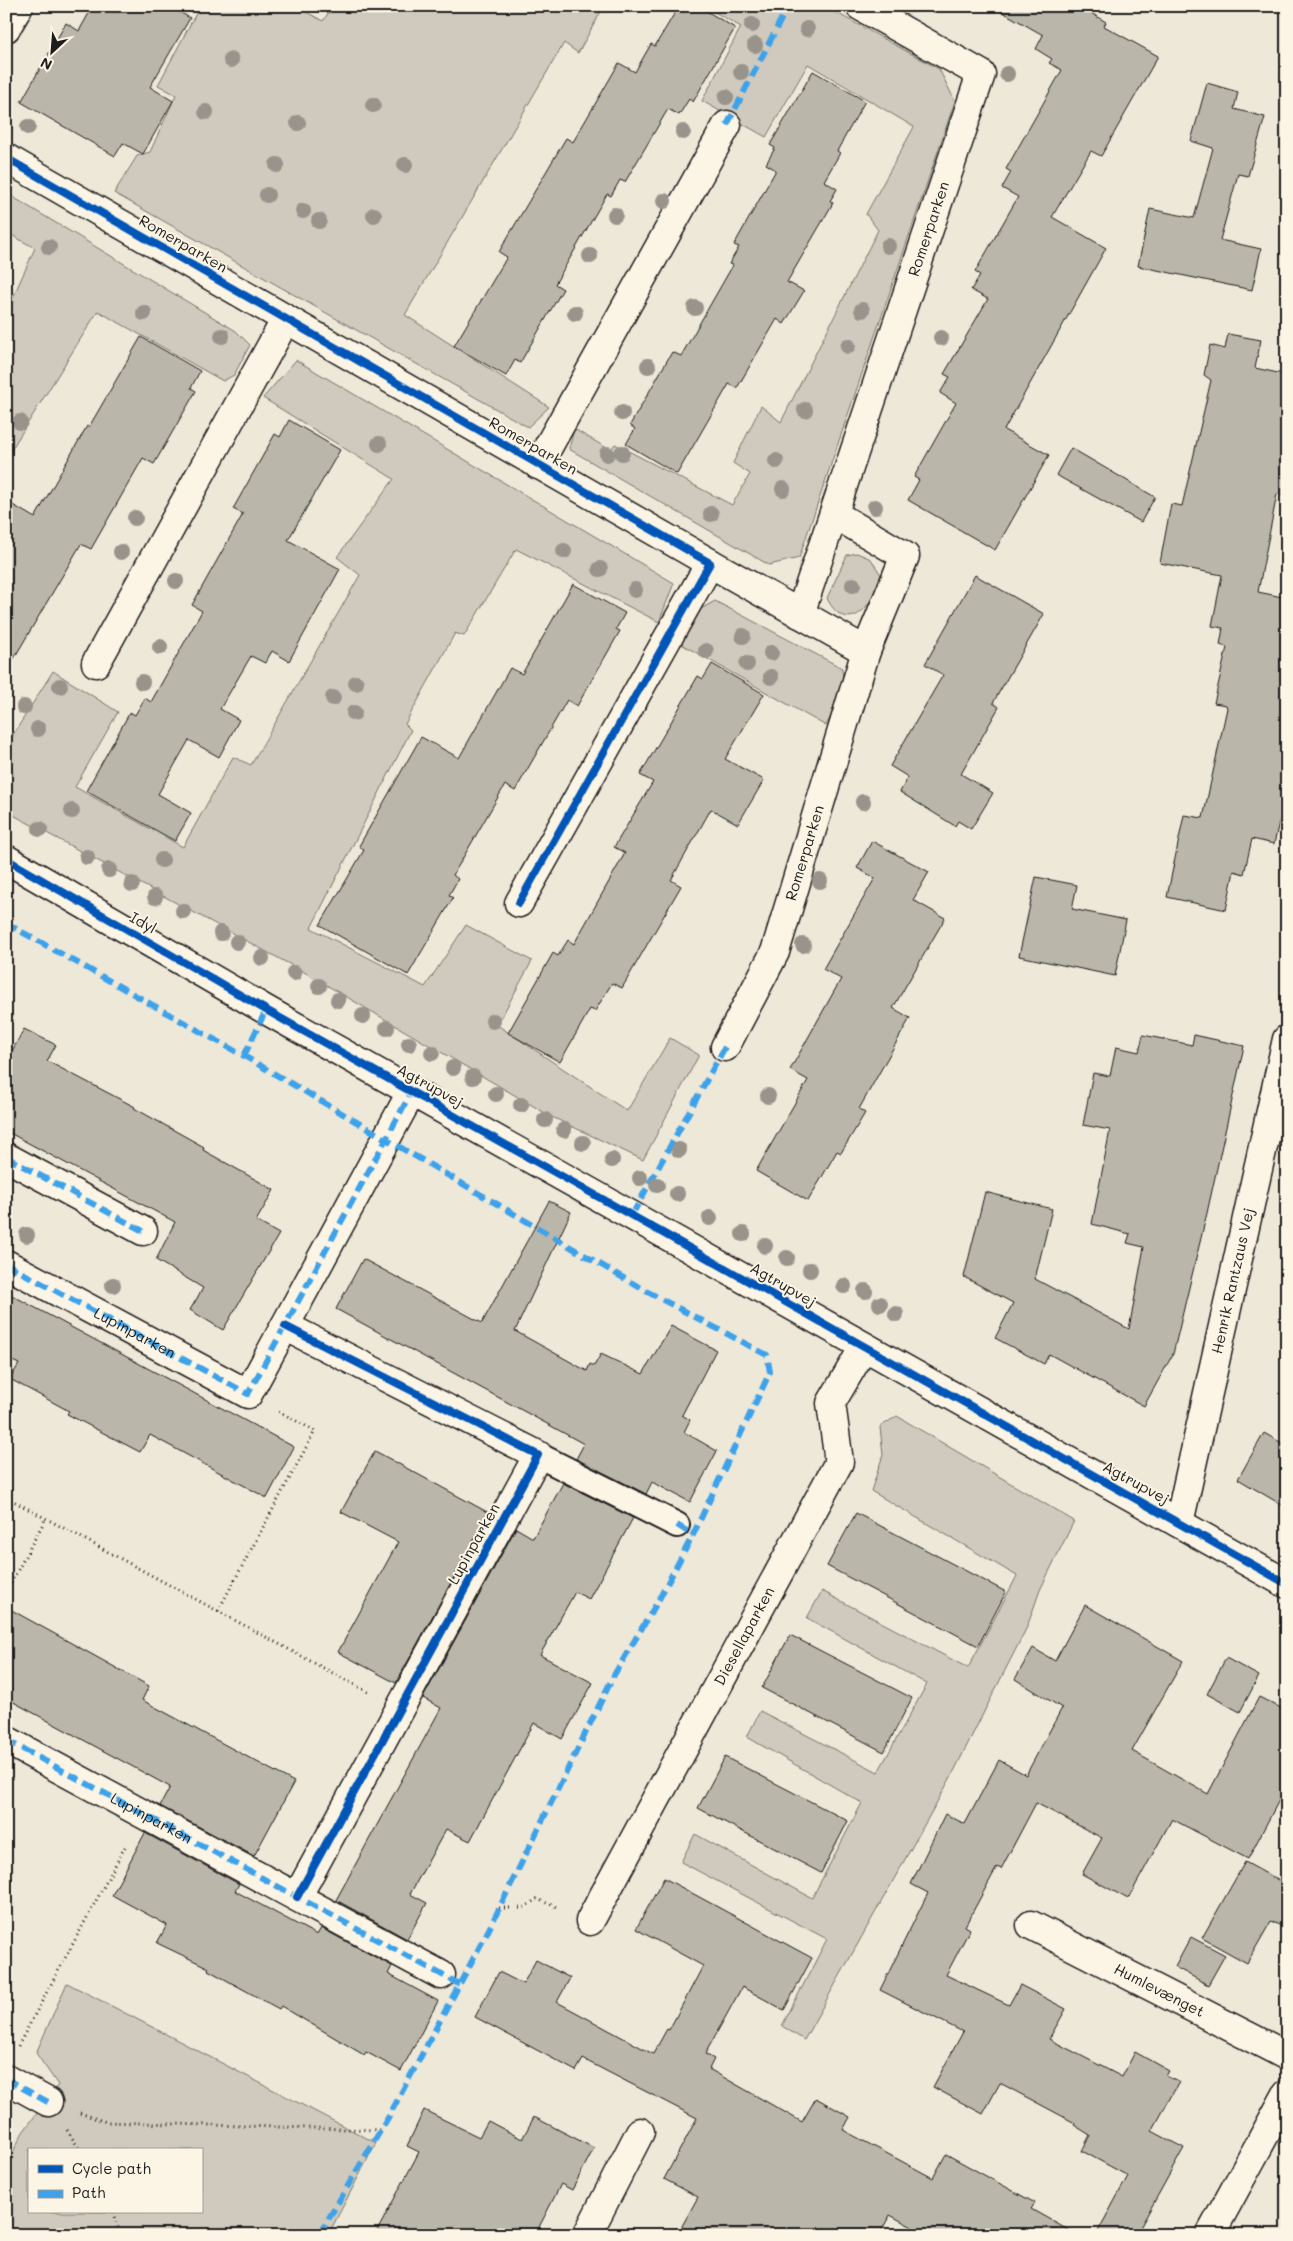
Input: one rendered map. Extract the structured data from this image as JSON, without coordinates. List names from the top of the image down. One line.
{"streets":{"street":["Romerparken","Idyl","Agtrupvej","Henrik Rantzaus Vej","Lupinparken","Diesellaparken","Humlevænget"]},"crossings":[["Idyl","Agtrupvej"],["Agtrupvej","Henrik Rantzaus Vej"],["Agtrupvej","Diesellaparken"]],"legend":["Cycle path","Path"],"north":"bottom left"}
